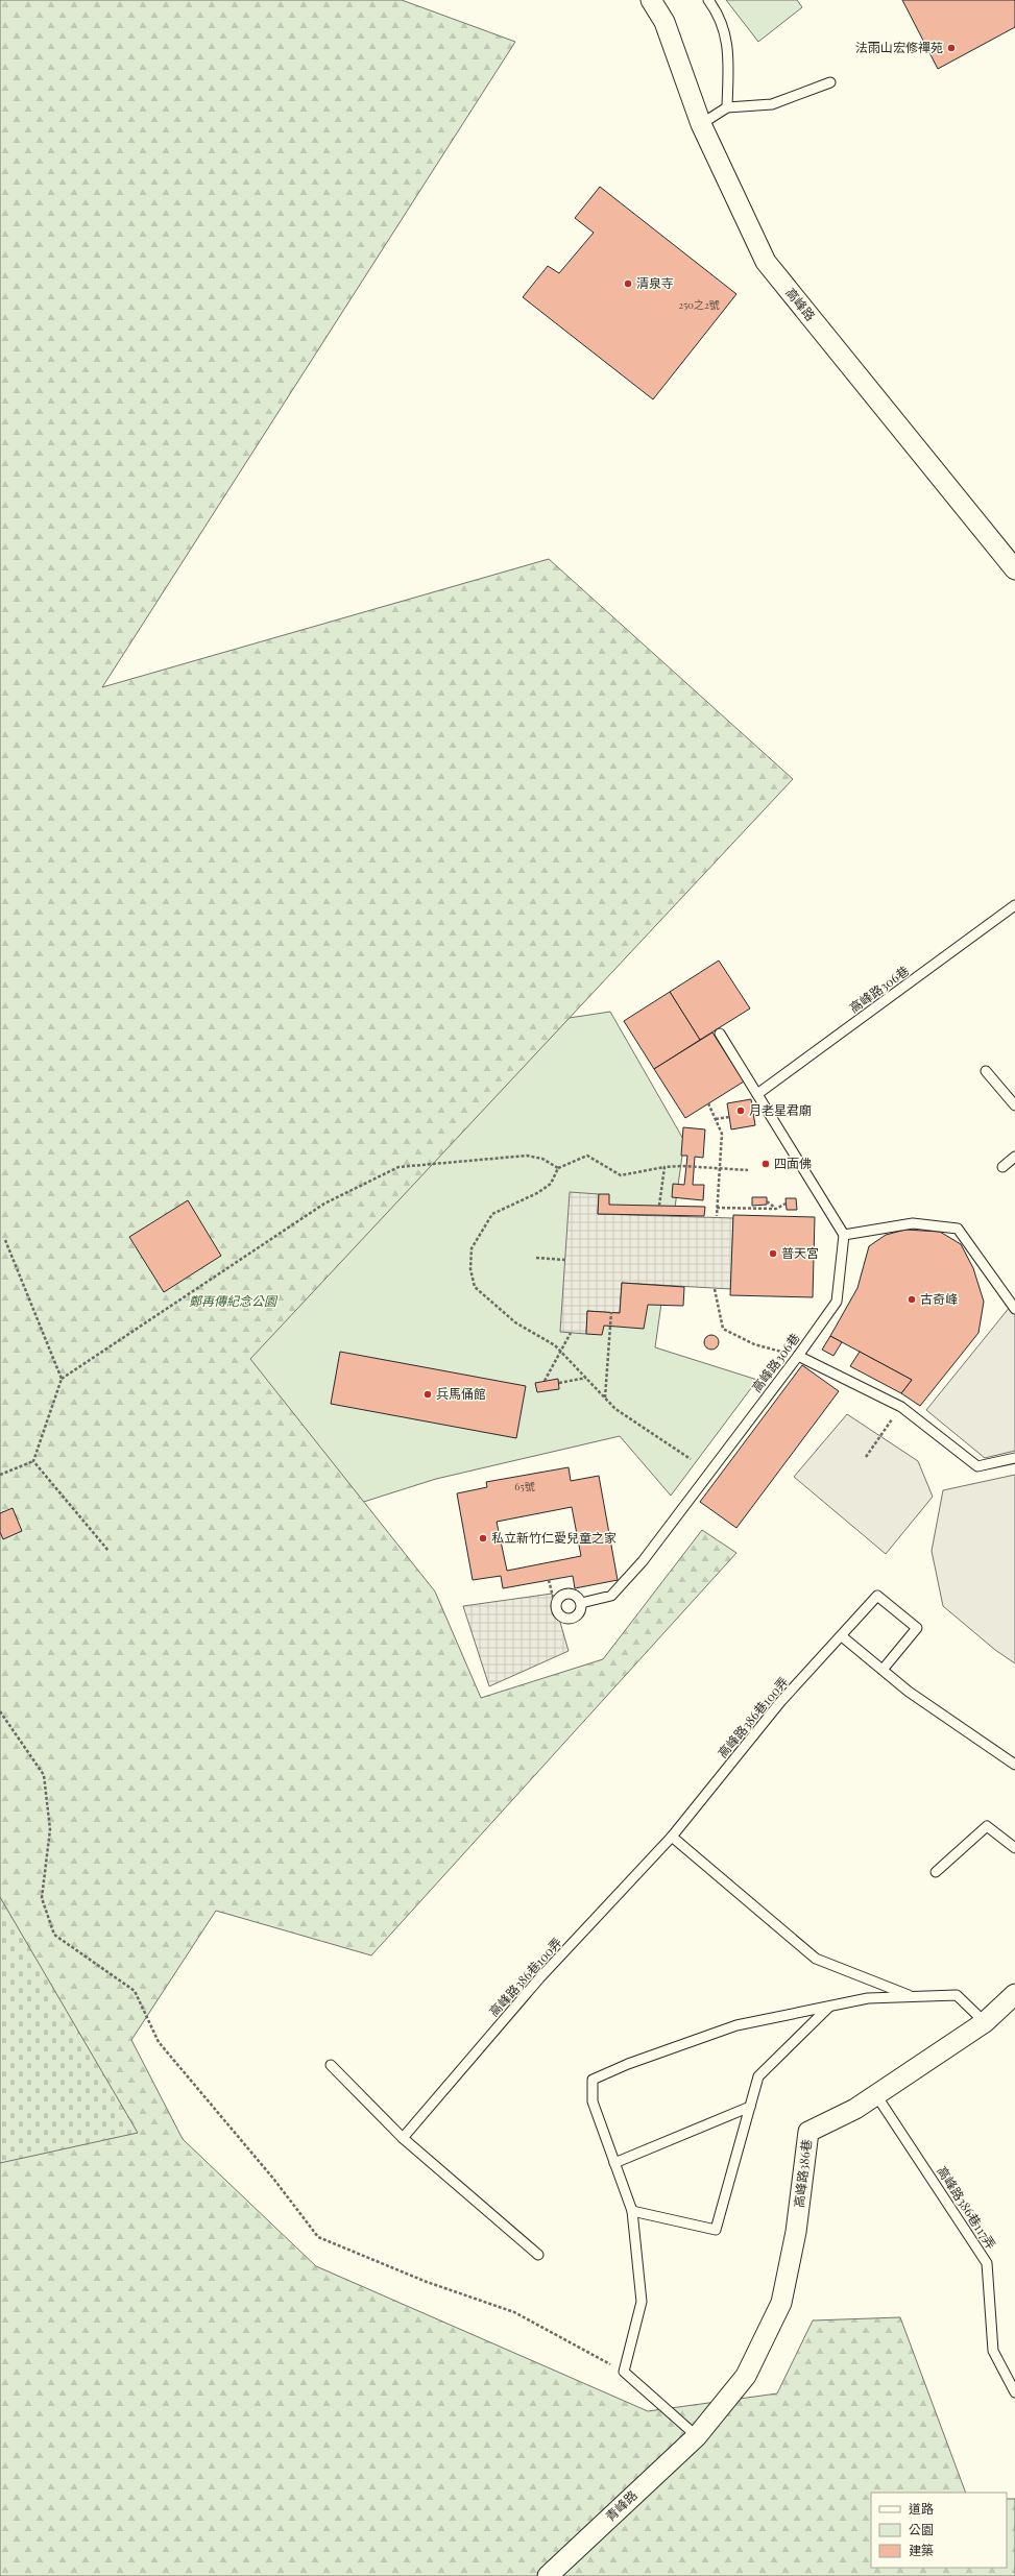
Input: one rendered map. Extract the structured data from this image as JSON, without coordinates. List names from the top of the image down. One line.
{"streets":{"street":["高峰路","高峰路386巷","青峰路"],"lane":["高峰路306巷","高峰路386巷100弄","高峰路386巷117弄"]},"crossings":[["高峰路386巷","高峰路386巷117弄"],["高峰路386巷","青峰路"]],"parks":["鄭再傳紀念公園"],"places":["法雨山宏修禪苑","清泉寺","月老星君廟","四面佛","普天宮","古奇峰","兵馬俑館","私立新竹仁愛兒童之家"],"house_numbers":["250之2號","65號"],"legend":["道路","公園","建築"]}
